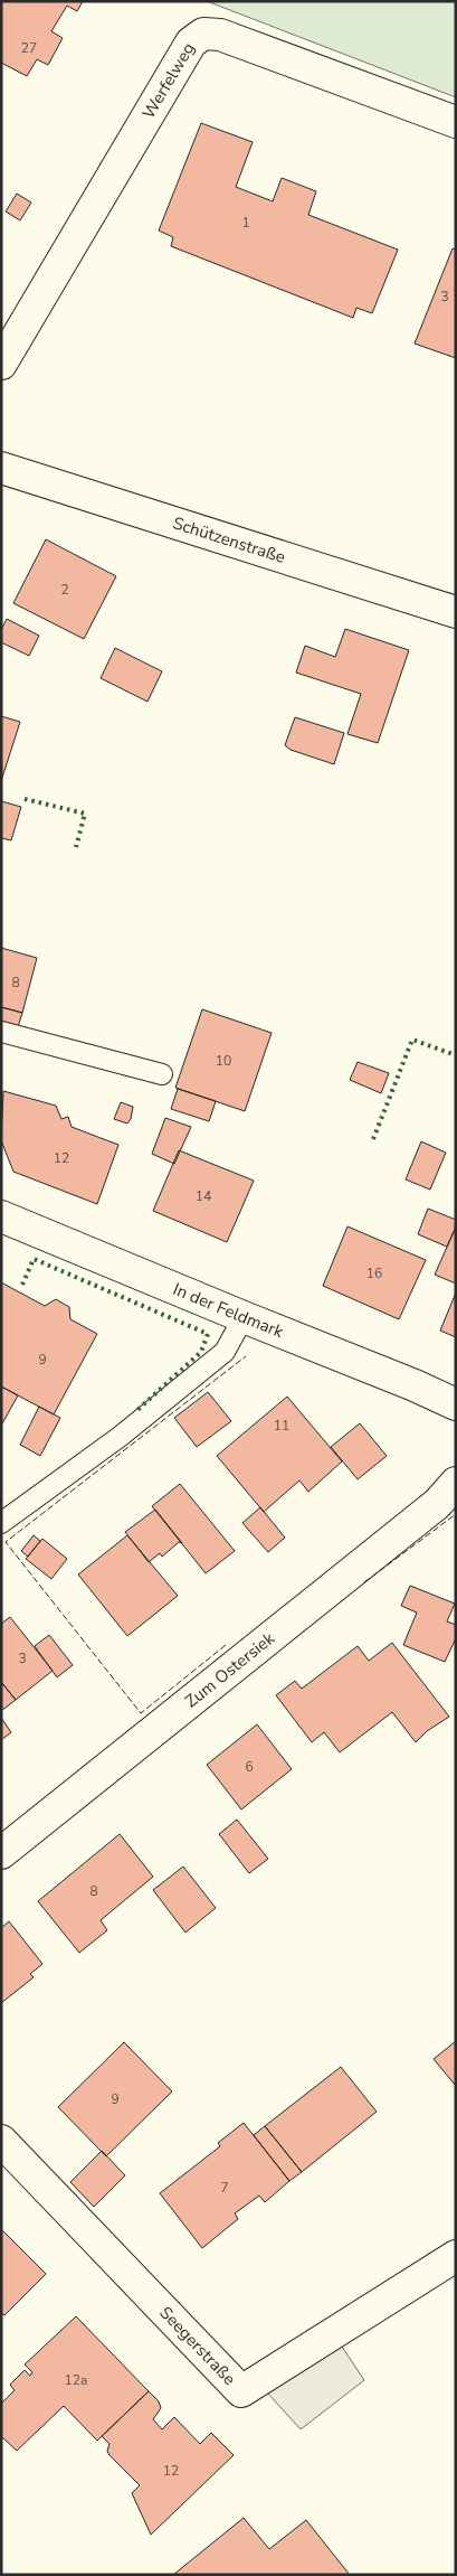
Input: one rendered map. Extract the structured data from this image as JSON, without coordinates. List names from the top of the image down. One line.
{"streets":{"street":["Werfelweg","Schützenstraße","In der Feldmark","Zum Ostersiek","Seegerstraße"]},"house_numbers":["27","1","3","2","8","10","12","14","16","9","11","3","6","8","9","7","12a","12"]}
